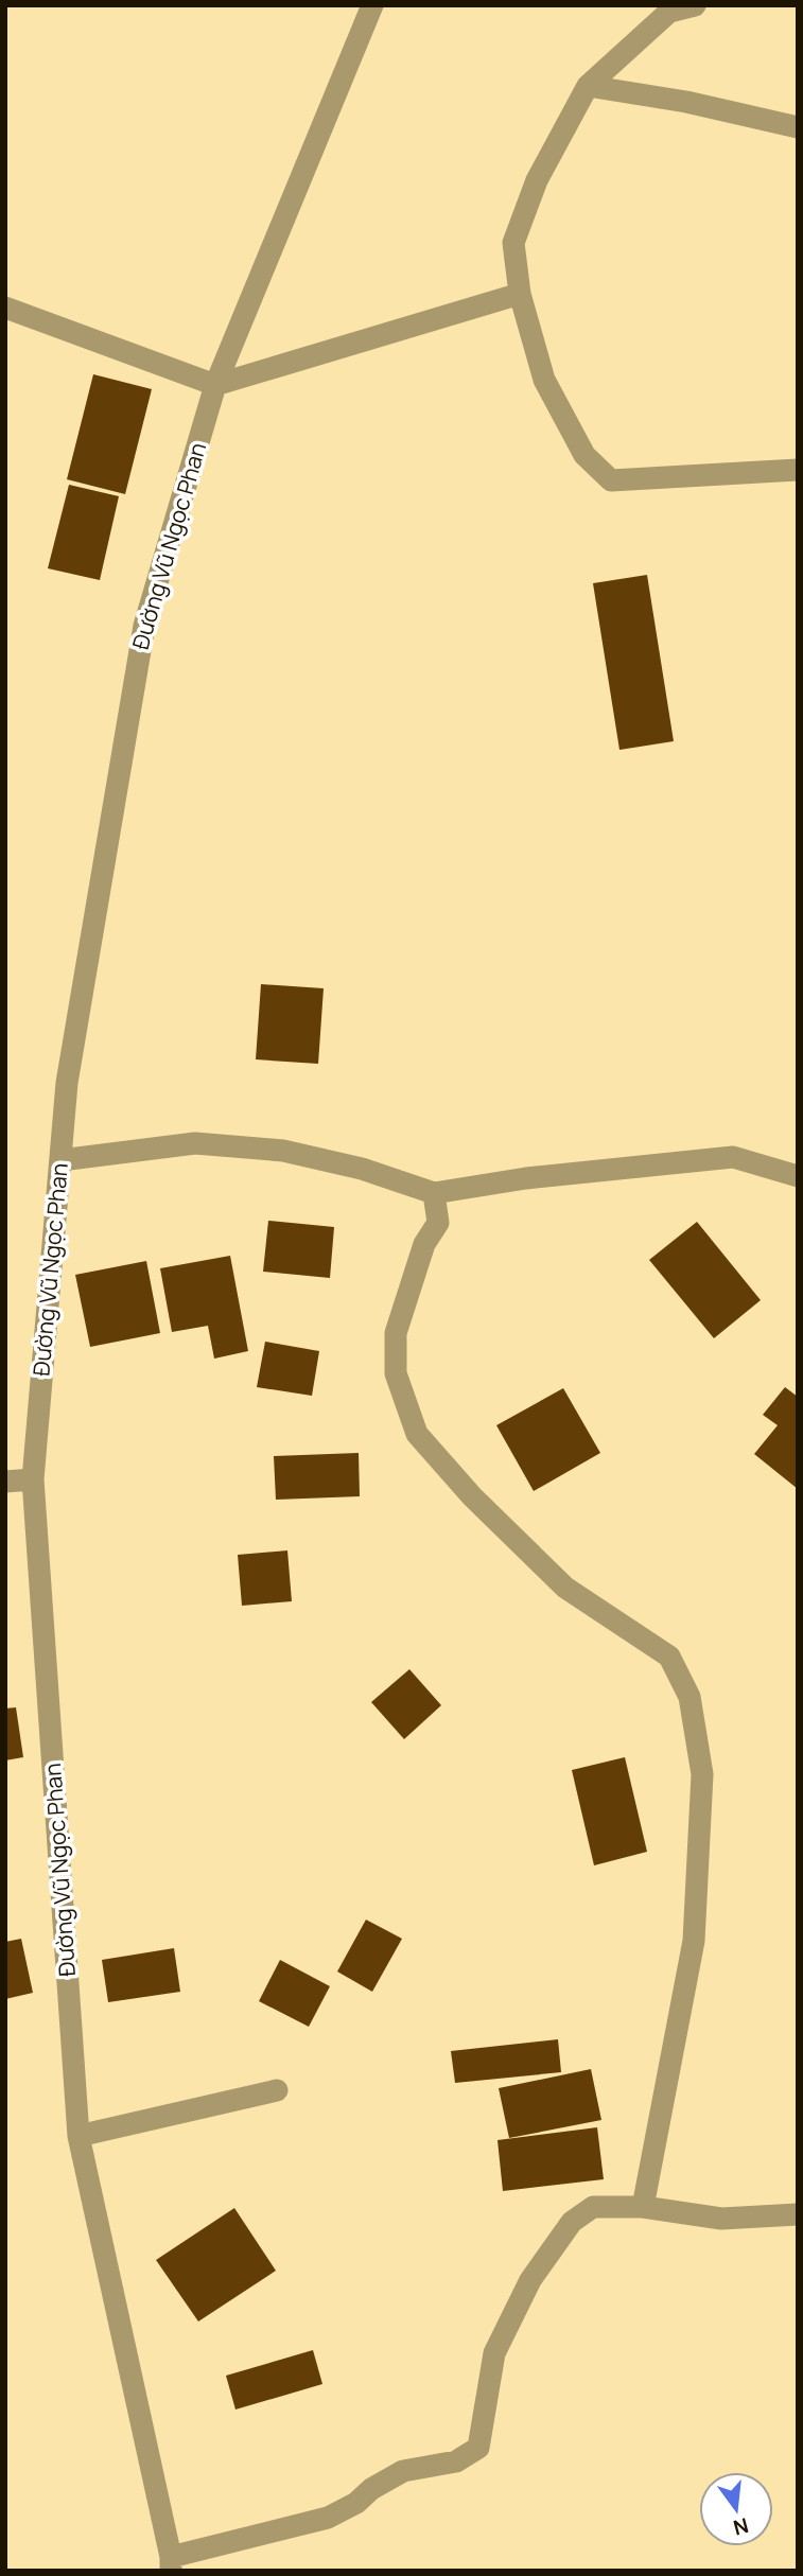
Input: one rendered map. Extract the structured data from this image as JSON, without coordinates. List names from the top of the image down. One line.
{"streets":{"street":["Đường Vũ Ngọc Phan"]},"north":"bottom"}
